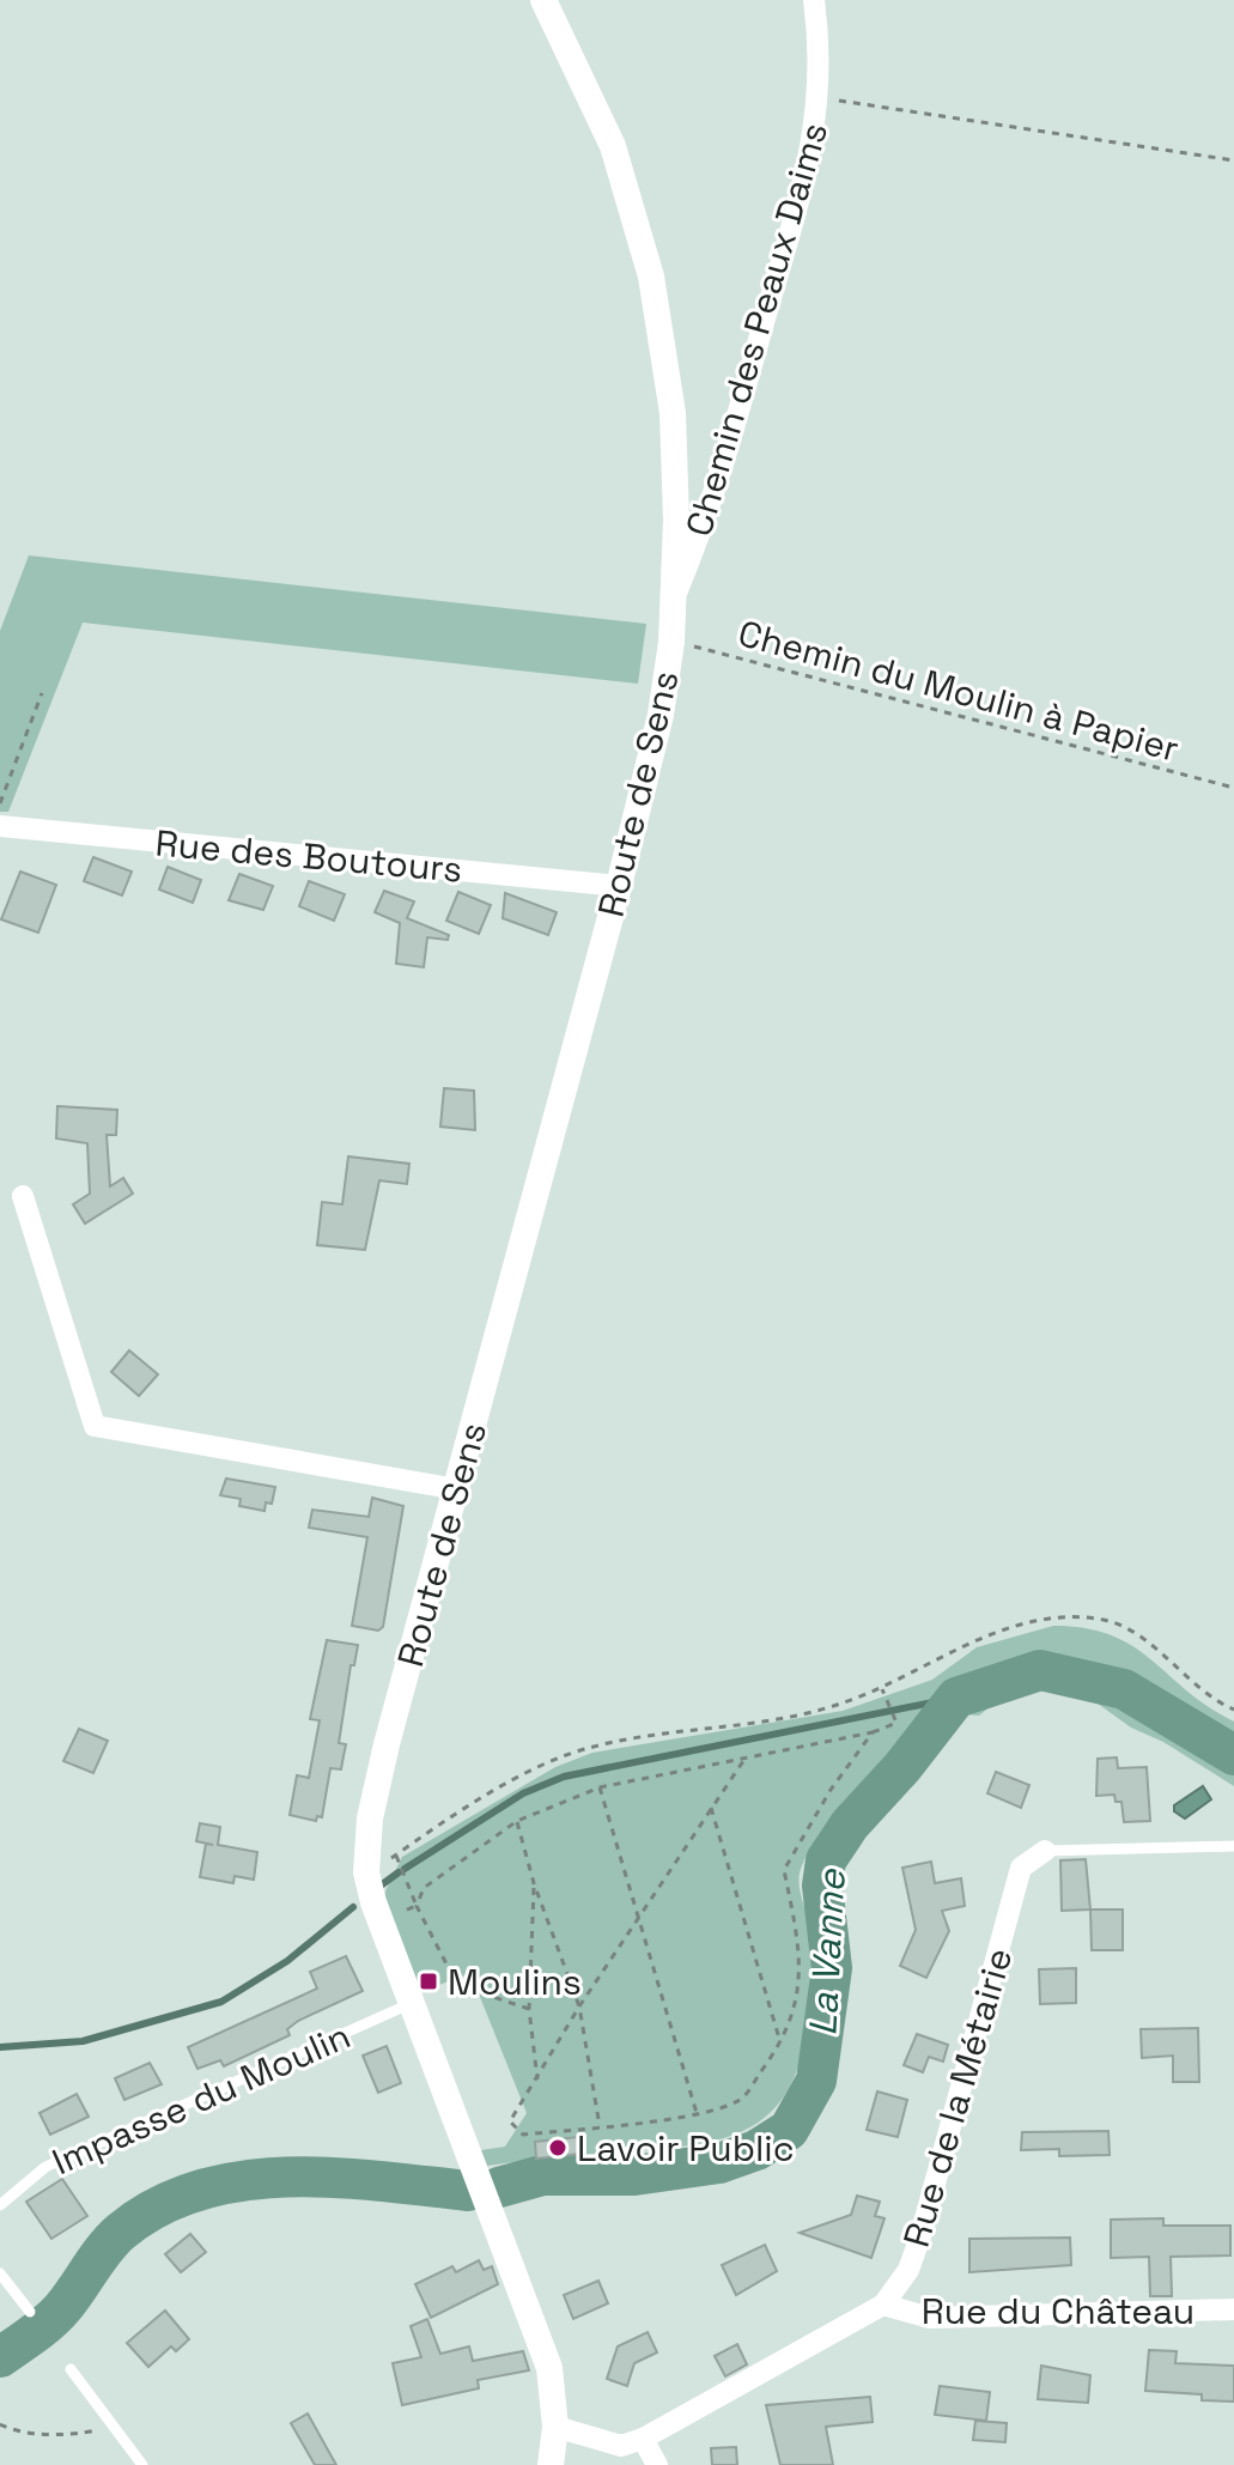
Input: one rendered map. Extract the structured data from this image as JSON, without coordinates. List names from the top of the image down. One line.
{"streets":{"street":["Chemin des Peaux Daims","Route de Sens","Rue des Boutours","Rue de la Métairie","Rue du Château"],"lane":["Impasse du Moulin"],"path":["Chemin du Moulin à Papier"]},"crossings":[["Chemin des Peaux Daims","Route de Sens"],["Chemin du Moulin à Papier","Route de Sens"],["Route de Sens","Rue des Boutours"],["Route de Sens","Impasse du Moulin"],["Rue de la Métairie","Rue du Château"]],"water":["La Vanne"],"places":{"transit":["Moulins"],"other":["Lavoir Public"]}}
